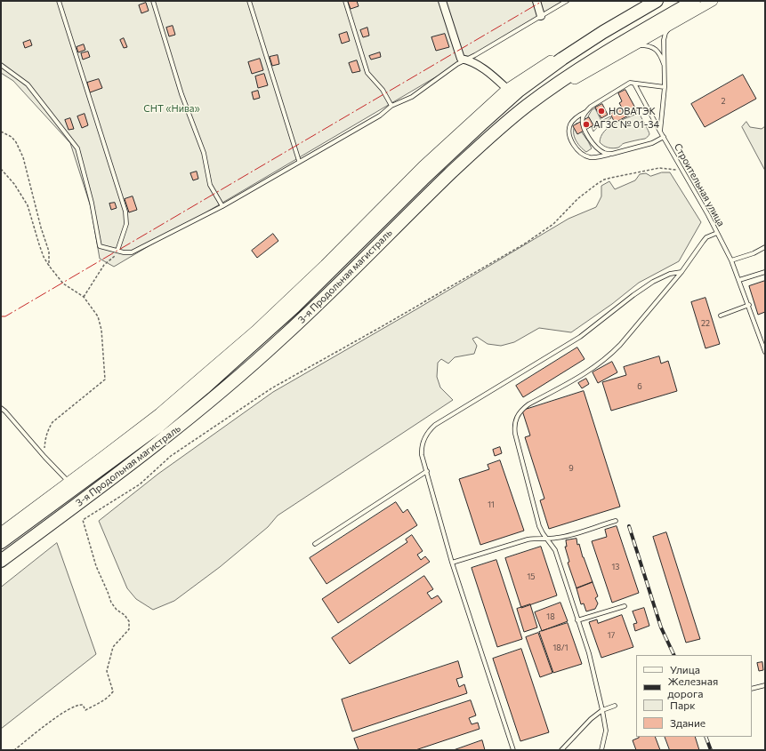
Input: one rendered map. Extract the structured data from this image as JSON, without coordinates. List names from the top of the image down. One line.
{"streets":{"highway":["3-я Продольная магистраль"],"lane":["Строительная улица"]},"parks":["СНТ «Нива»"],"places":["НОВАТЭК","АГЗС № 01-34"],"house_numbers":["2","22","6","9","11","13","15","18","17","18/1"],"legend":["Улица","Железная дорога","Парк","Здание"]}
